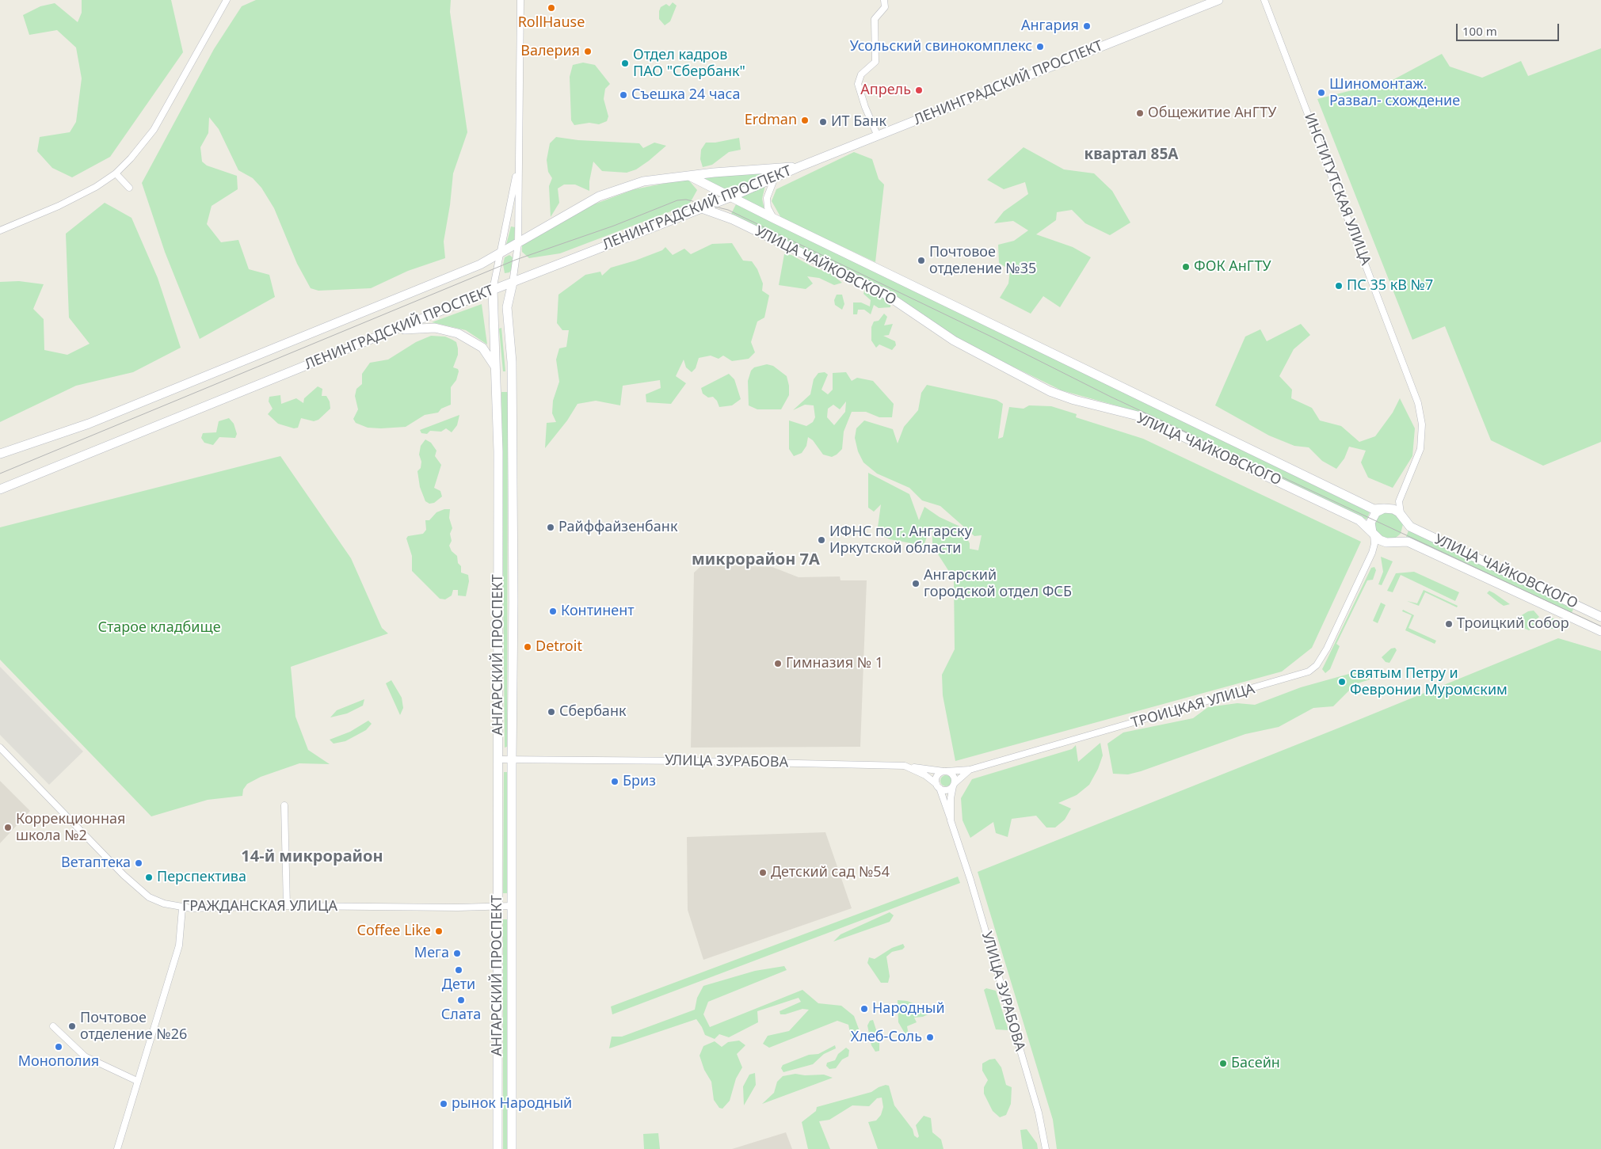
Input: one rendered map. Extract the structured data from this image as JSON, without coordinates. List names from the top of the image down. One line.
{"streets":{"main road":["ЛЕНИНГРАДСКИЙ ПРОСПЕКТ","УЛИЦА ЧАЙКОВСКОГО","АНГАРСКИЙ ПРОСПЕКТ"],"street":["ИНСТИТУТСКАЯ УЛИЦА","ТРОИЦКАЯ УЛИЦА","УЛИЦА ЗУРАБОВА","ГРАЖДАНСКАЯ УЛИЦА"]},"crossings":[["ЛЕНИНГРАДСКИЙ ПРОСПЕКТ","УЛИЦА ЧАЙКОВСКОГО"],["ЛЕНИНГРАДСКИЙ ПРОСПЕКТ","АНГАРСКИЙ ПРОСПЕКТ"],["ИНСТИТУТСКАЯ УЛИЦА","УЛИЦА ЧАЙКОВСКОГО"],["АНГАРСКИЙ ПРОСПЕКТ","УЛИЦА ЗУРАБОВА"],["АНГАРСКИЙ ПРОСПЕКТ","ГРАЖДАНСКАЯ УЛИЦА"],["ТРОИЦКАЯ УЛИЦА","УЛИЦА ЗУРАБОВА"]],"districts":["квартал 85А","микрорайон 7А","14-й микрорайон"],"parks":["Старое кладбище"],"places":["RollHause","Ангария","Усольский свинокомплекс","Валерия","Отдел кадров ПАО \"Сбербанк\"","Апрель","Шиномонтаж. Развал- схождение","Съешка 24 часа","Общежитие АнГТУ","Erdman","ИТ Банк","Почтовое отделение №35","ФОК АнГТУ","ПС 35 кВ №7","Райффайзенбанк","ИФНС по г. Ангарску Иркутской области","Ангарский городской отдел ФСБ","Континент","Троицкий собор","Detroit","Гимназия № 1","святым Петру и Февронии Муромским","Сбербанк","Бриз","Коррекционная школа №2","Ветаптека","Детский сад №54","Перспектива","Coffee Like","Мега","Дети","Слата","Народный","Почтовое отделение №26","Хлеб-Соль","Монополия","Басейн","рынок Народный"],"scale_bar":"100 m"}
